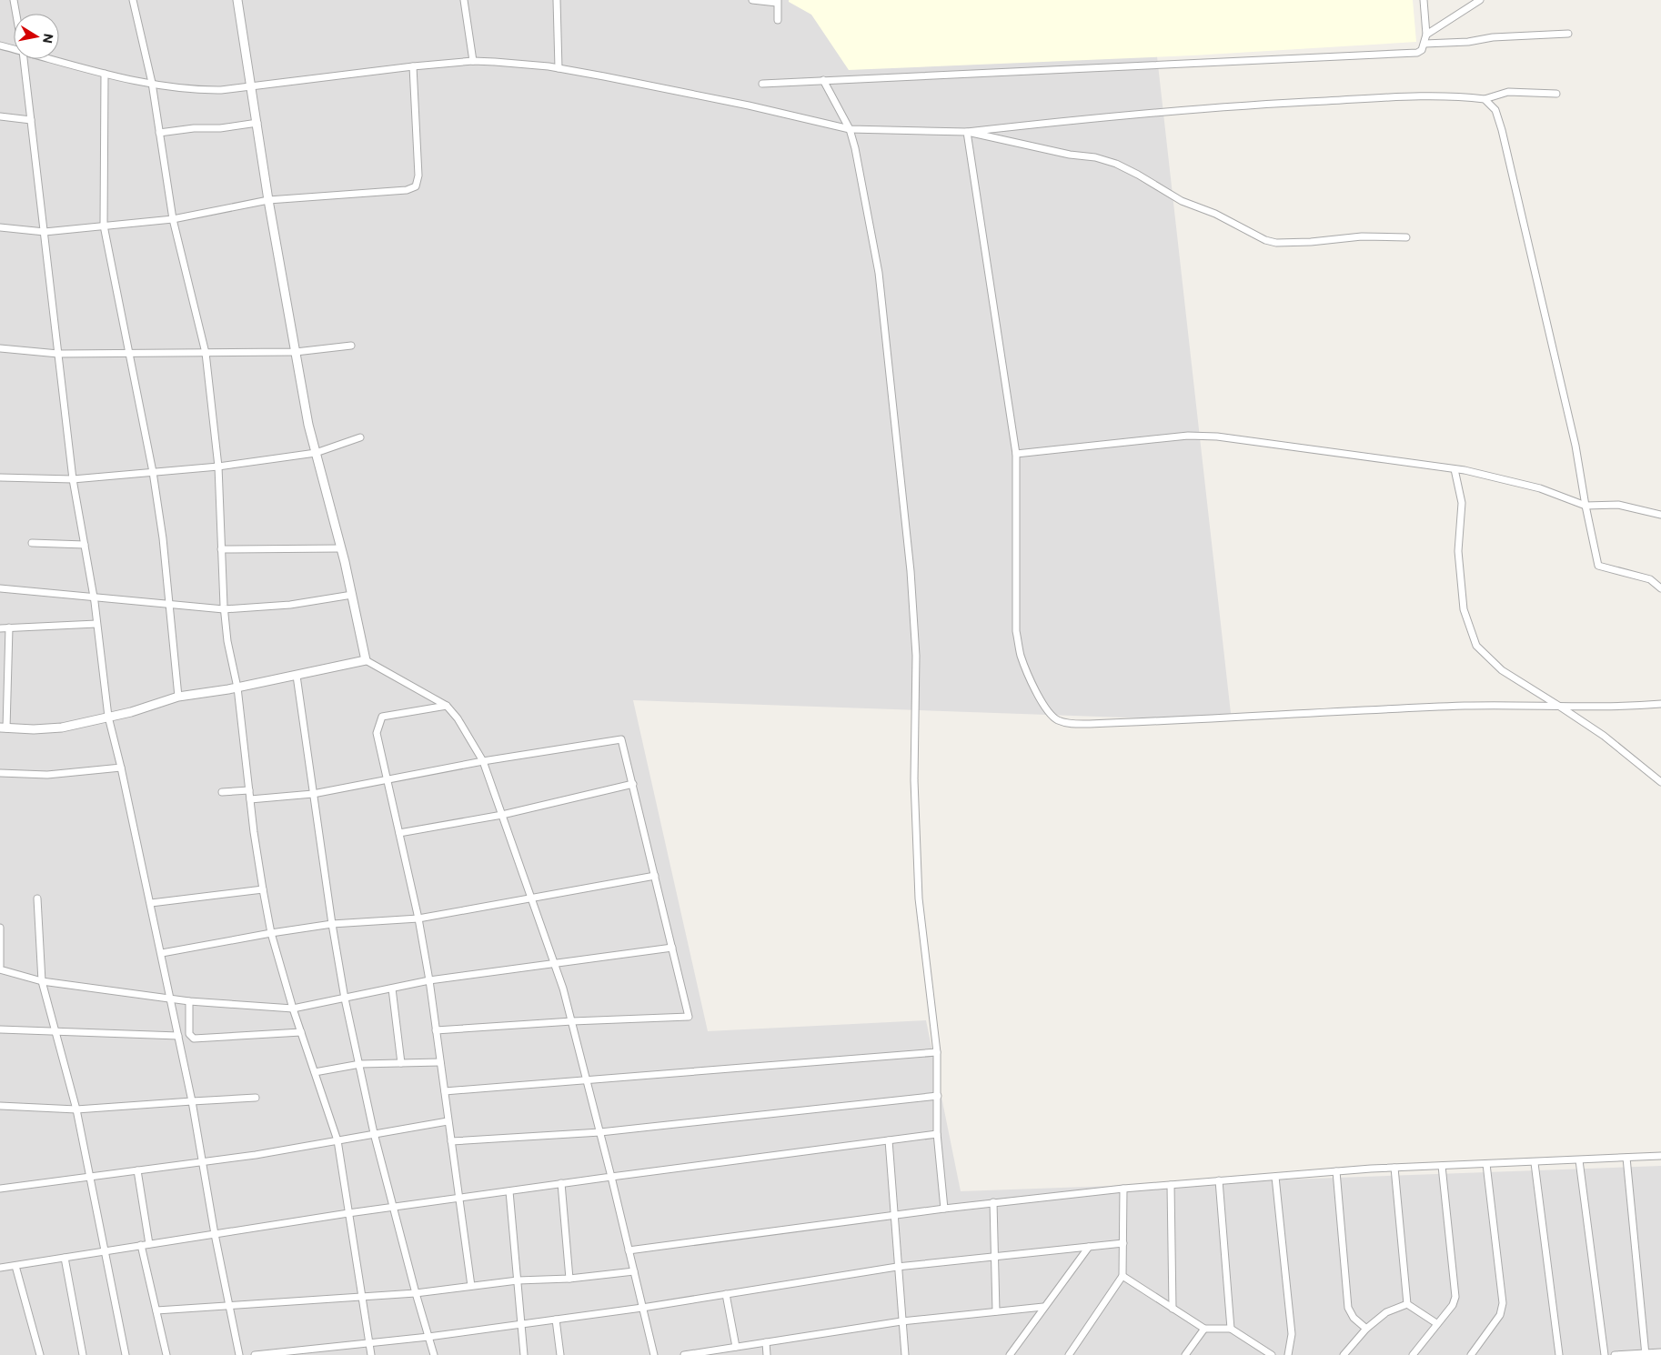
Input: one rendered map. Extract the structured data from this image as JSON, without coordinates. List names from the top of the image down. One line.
{"north":"right"}
